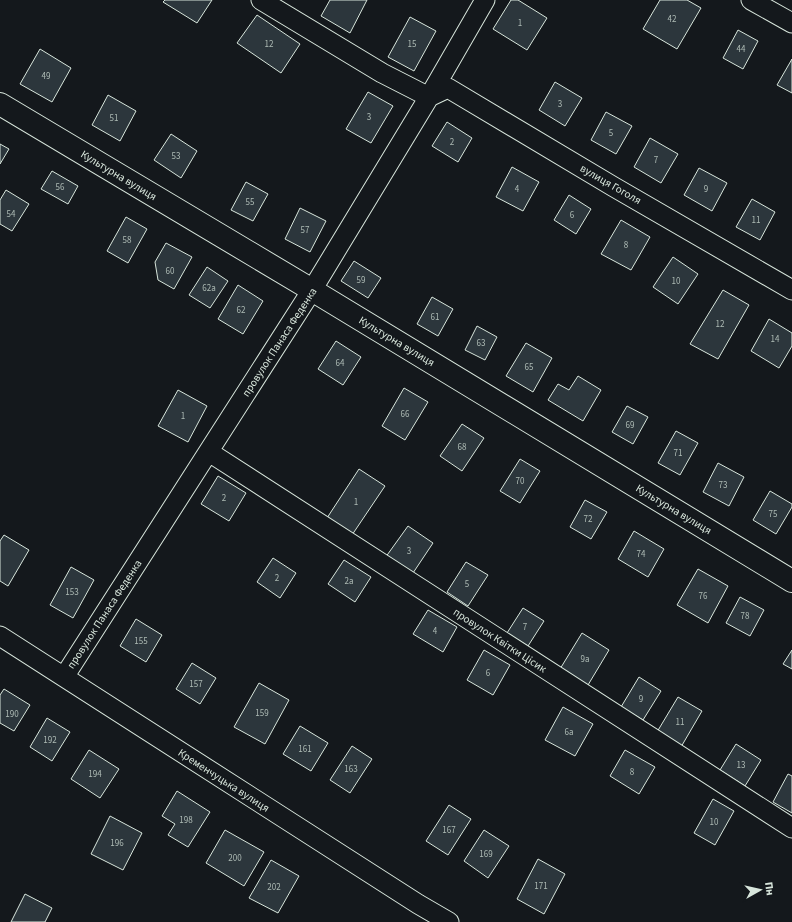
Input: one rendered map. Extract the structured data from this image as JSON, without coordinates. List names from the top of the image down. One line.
{"streets":{"street":["Культурна вулиця","вулиця Гоголя","провулок Панаса Феденка","провулок Квітки Цісик","Кременчуцька вулиця"]},"crossings":[["Культурна вулиця","провулок Панаса Феденка"],["вулиця Гоголя","провулок Панаса Феденка"],["провулок Панаса Феденка","провулок Квітки Цісик"],["провулок Панаса Феденка","Кременчуцька вулиця"]],"house_numbers":["42","1","12","15","44","49","3","3","51","5","2","53","7","56","4","9","55","54","6","11","57","58","8","60","59","10","62а","62","61","12","14","63","64","65","66","1","69","68","71","70","73","2","1","75","72","3","74","2","2а","5","153","76","78","7","4","155","9а","6","157","9","159","190","11","6а","192","161","13","163","8","194","198","10","167","196","169","200","171","202"],"north":"right"}
